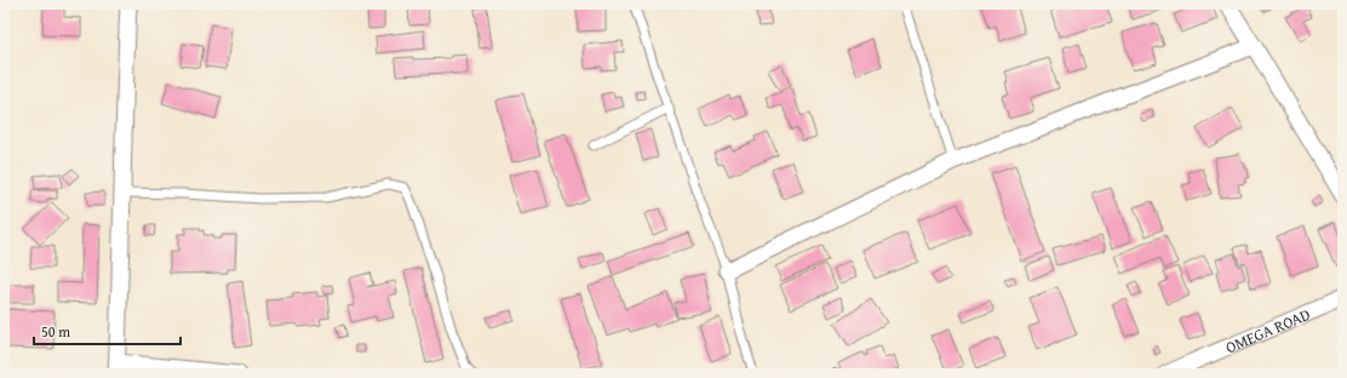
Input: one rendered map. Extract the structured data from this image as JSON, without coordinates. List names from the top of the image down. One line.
{"streets":{"street":["OMEGA ROAD"]},"scale_bar":"50 m"}
